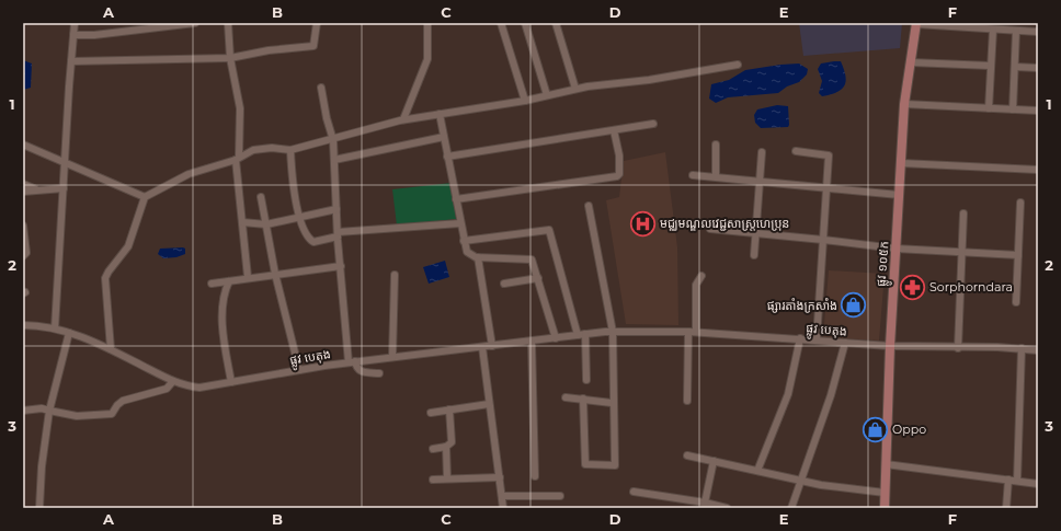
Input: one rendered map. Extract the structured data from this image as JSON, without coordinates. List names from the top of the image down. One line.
{"streets":{"main road":["ផ្លូវ ១០៥ក"],"street":["ផ្លូវ បេតុង"]},"crossings":[["ផ្លូវ ១០៥ក","ផ្លូវ បេតុង"]],"places":{"hospital":["មជ្ឈមណ្ឌលវេជ្ជសាស្ត្រហេប្រុន"],"pharmacy":["Sorphorndara"],"shop":["ផ្សារតាំងក្រសាំង","Oppo"]},"grid":{"columns":["A","B","C","D","E","F"],"rows":["1","2","3"]}}
